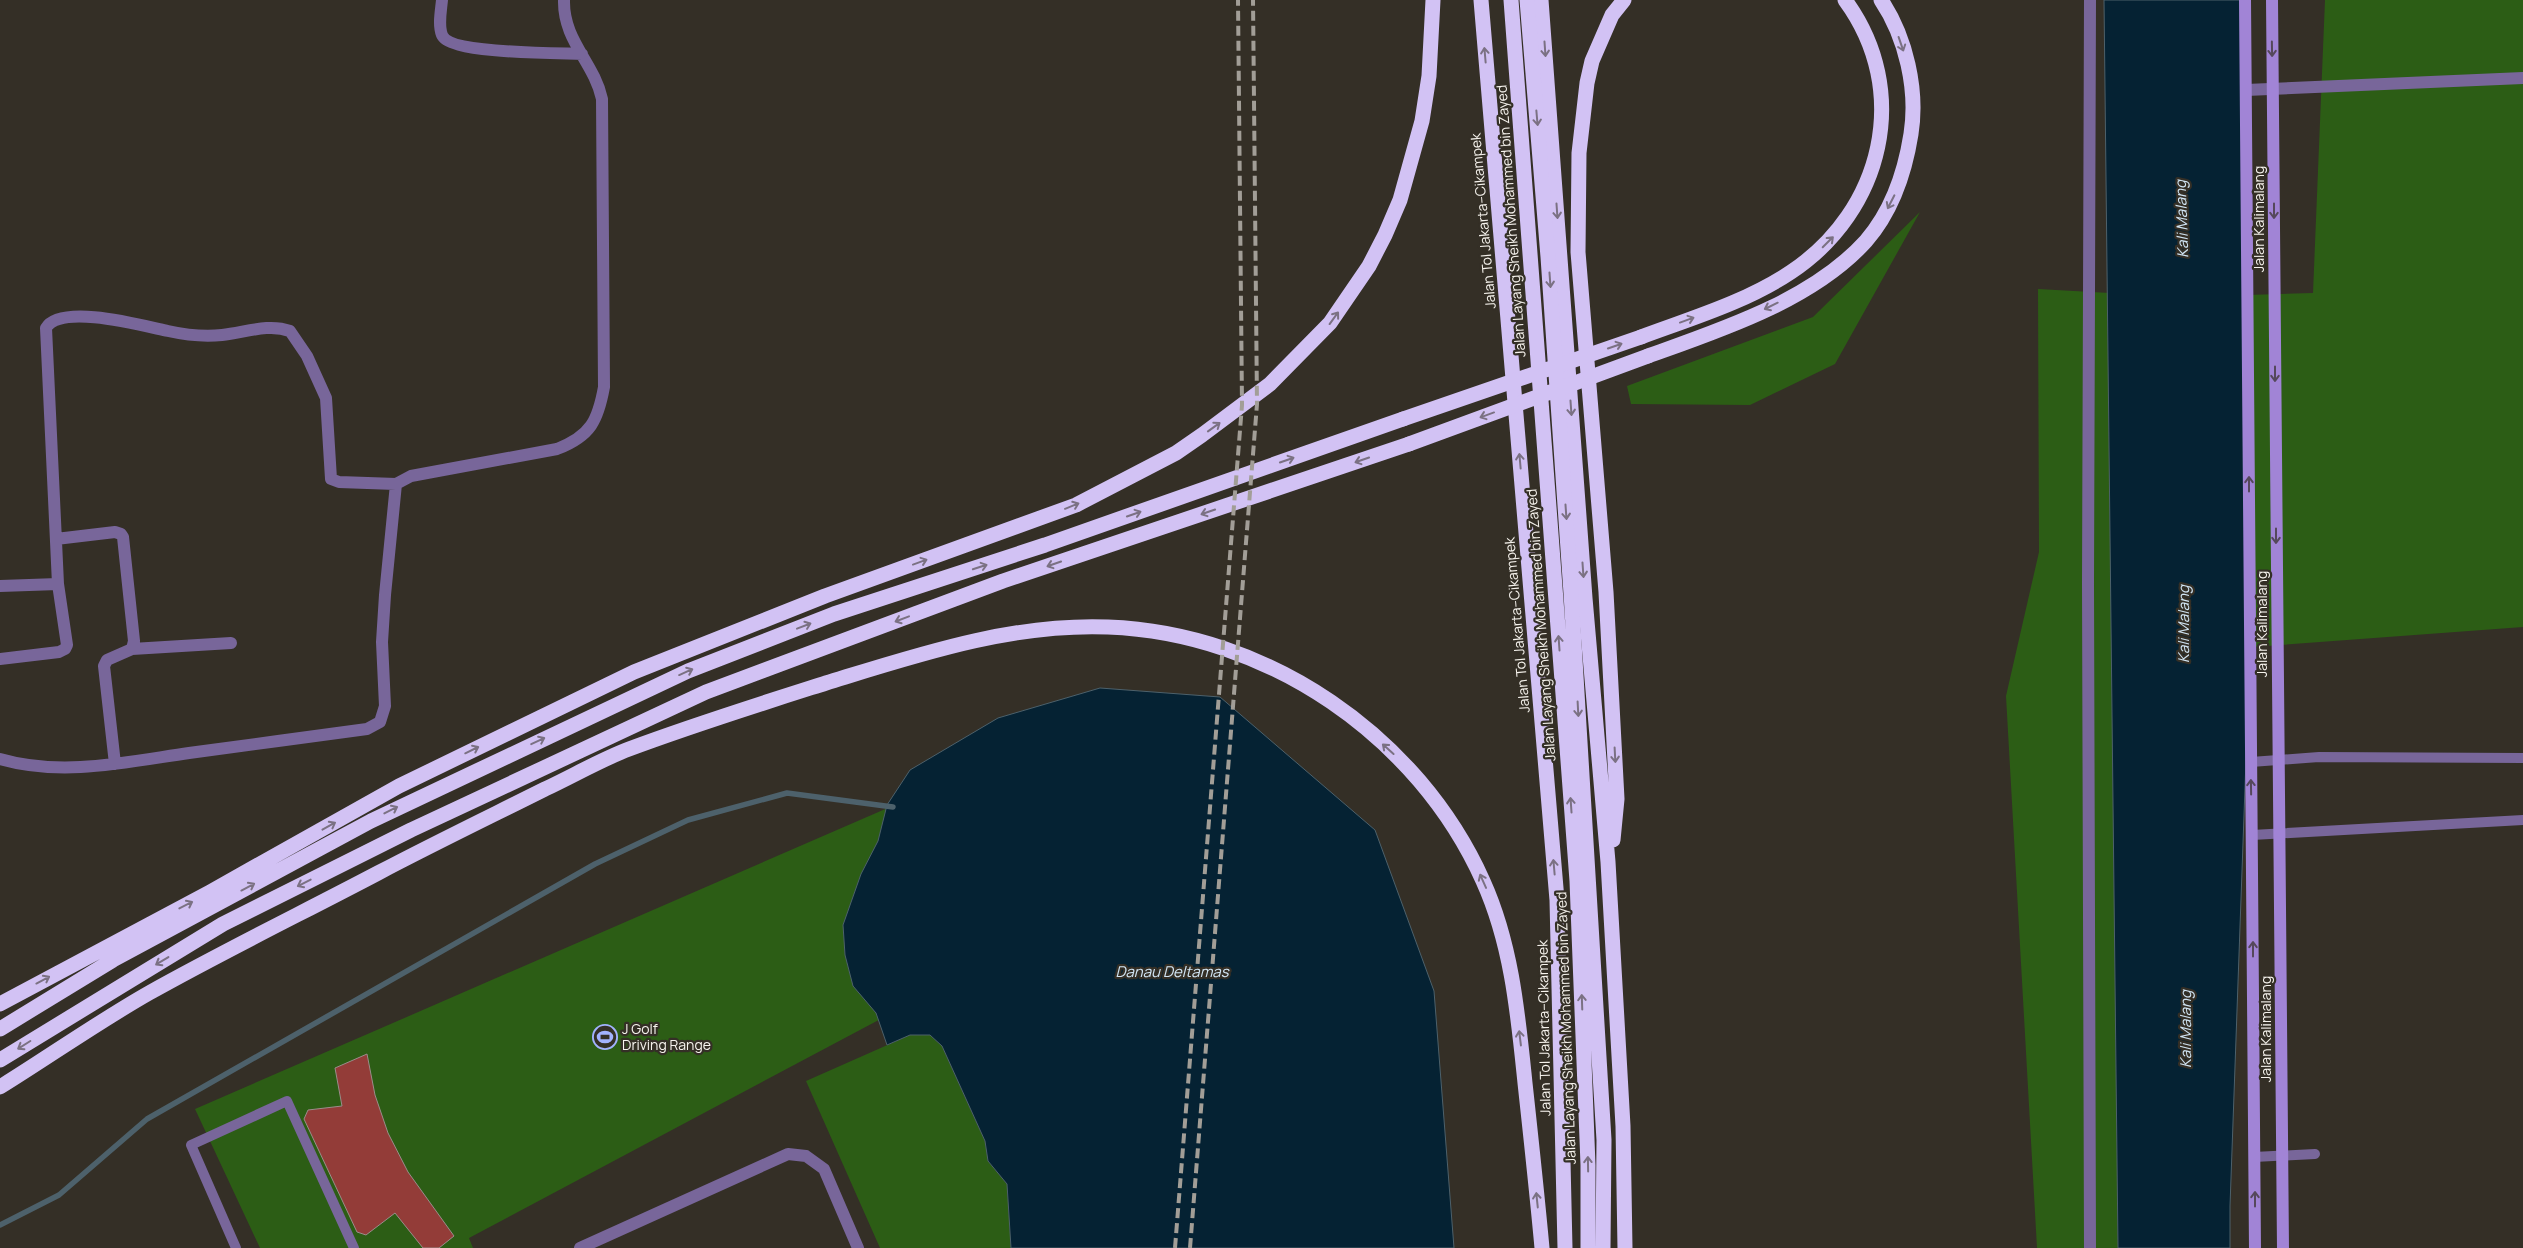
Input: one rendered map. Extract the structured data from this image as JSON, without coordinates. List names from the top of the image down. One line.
{"streets":{"highway":["Jalan Tol Jakarta–Cikampek","Jalan Layang Sheikh Mohammed bin Zayed"],"main road":["Jalan Kalimalang"]},"water":["Kali Malang","Danau Deltamas"],"places":{"sports":["J Golf Driving Range"]}}
